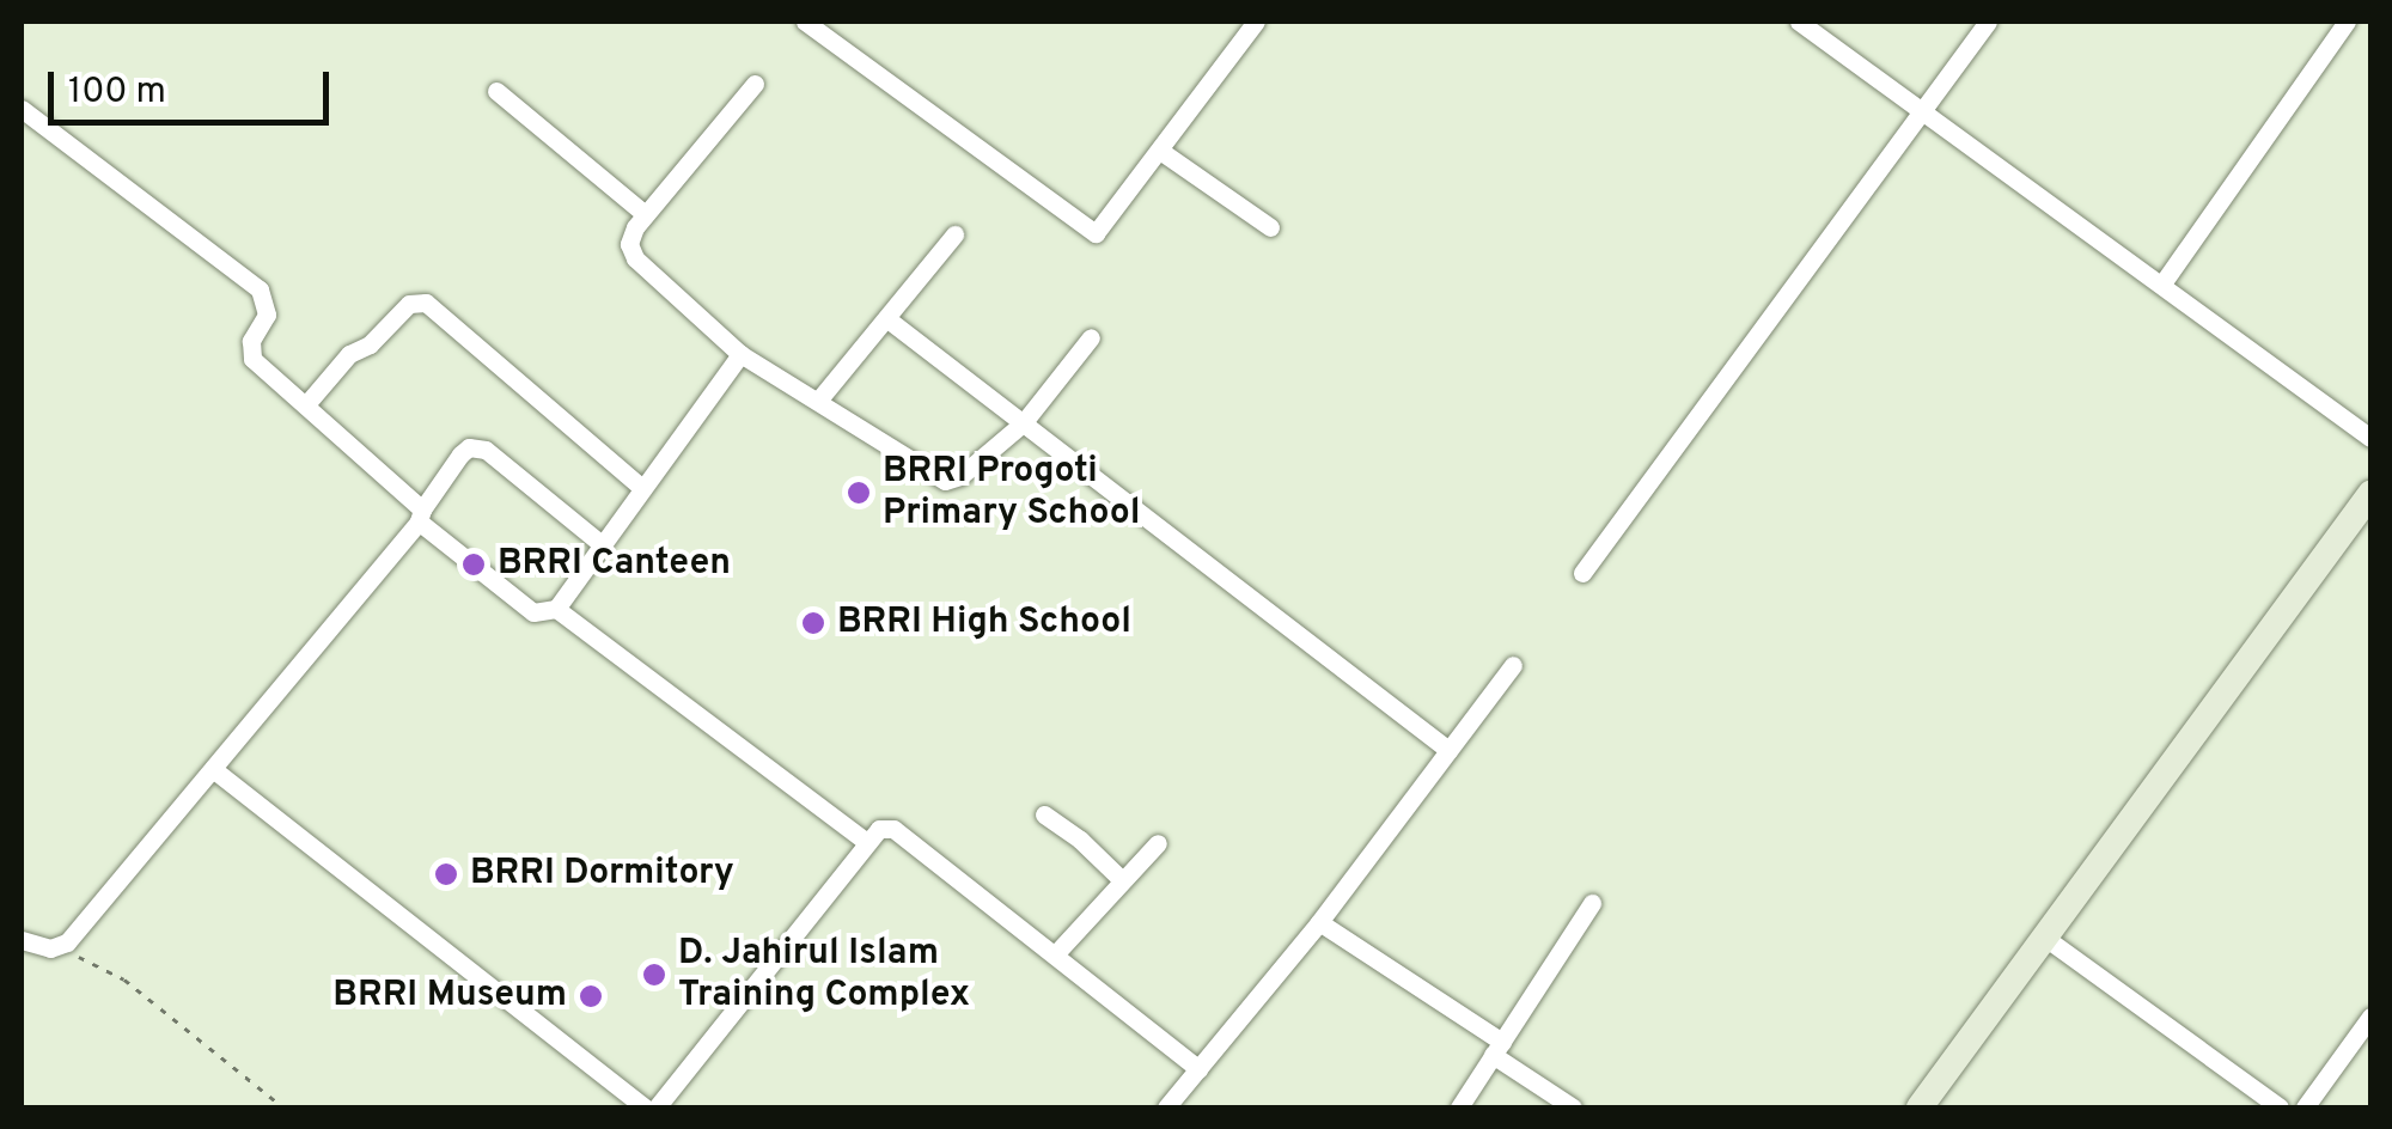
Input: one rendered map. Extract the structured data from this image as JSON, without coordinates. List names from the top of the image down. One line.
{"places":["BRRI Progoti Primary School","BRRI Canteen","BRRI High School","BRRI Dormitory","D. Jahirul Islam Training Complex","BRRI Museum"],"scale_bar":"100 m"}
